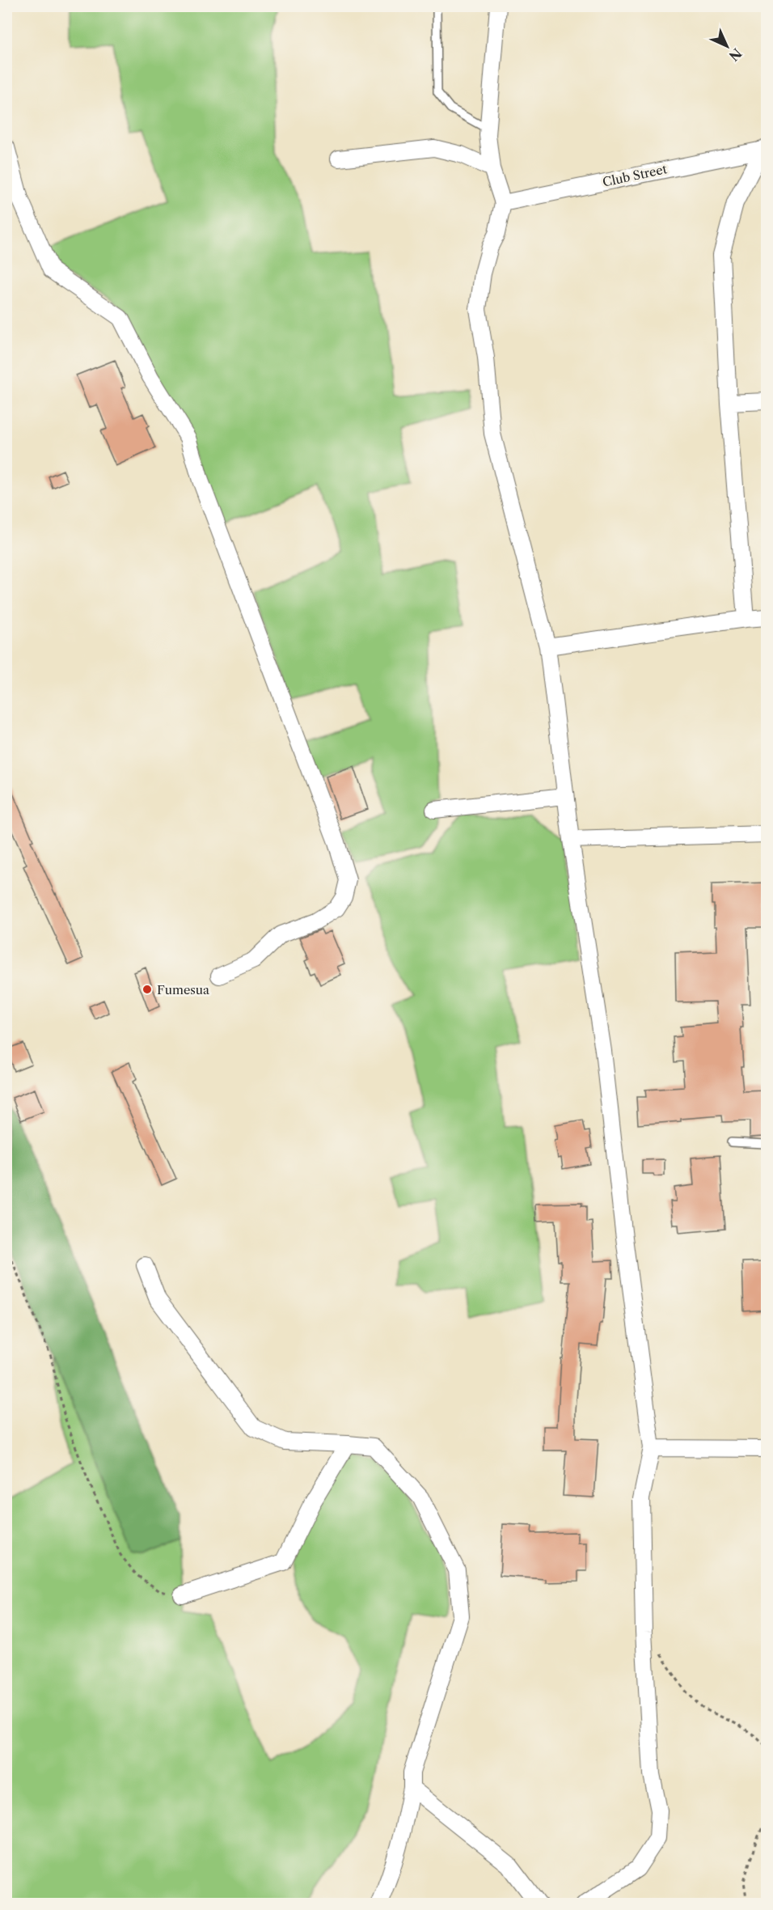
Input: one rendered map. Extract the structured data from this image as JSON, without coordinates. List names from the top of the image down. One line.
{"streets":{"street":["Club Street"]},"places":["Fumesua"],"north":"bottom right"}
